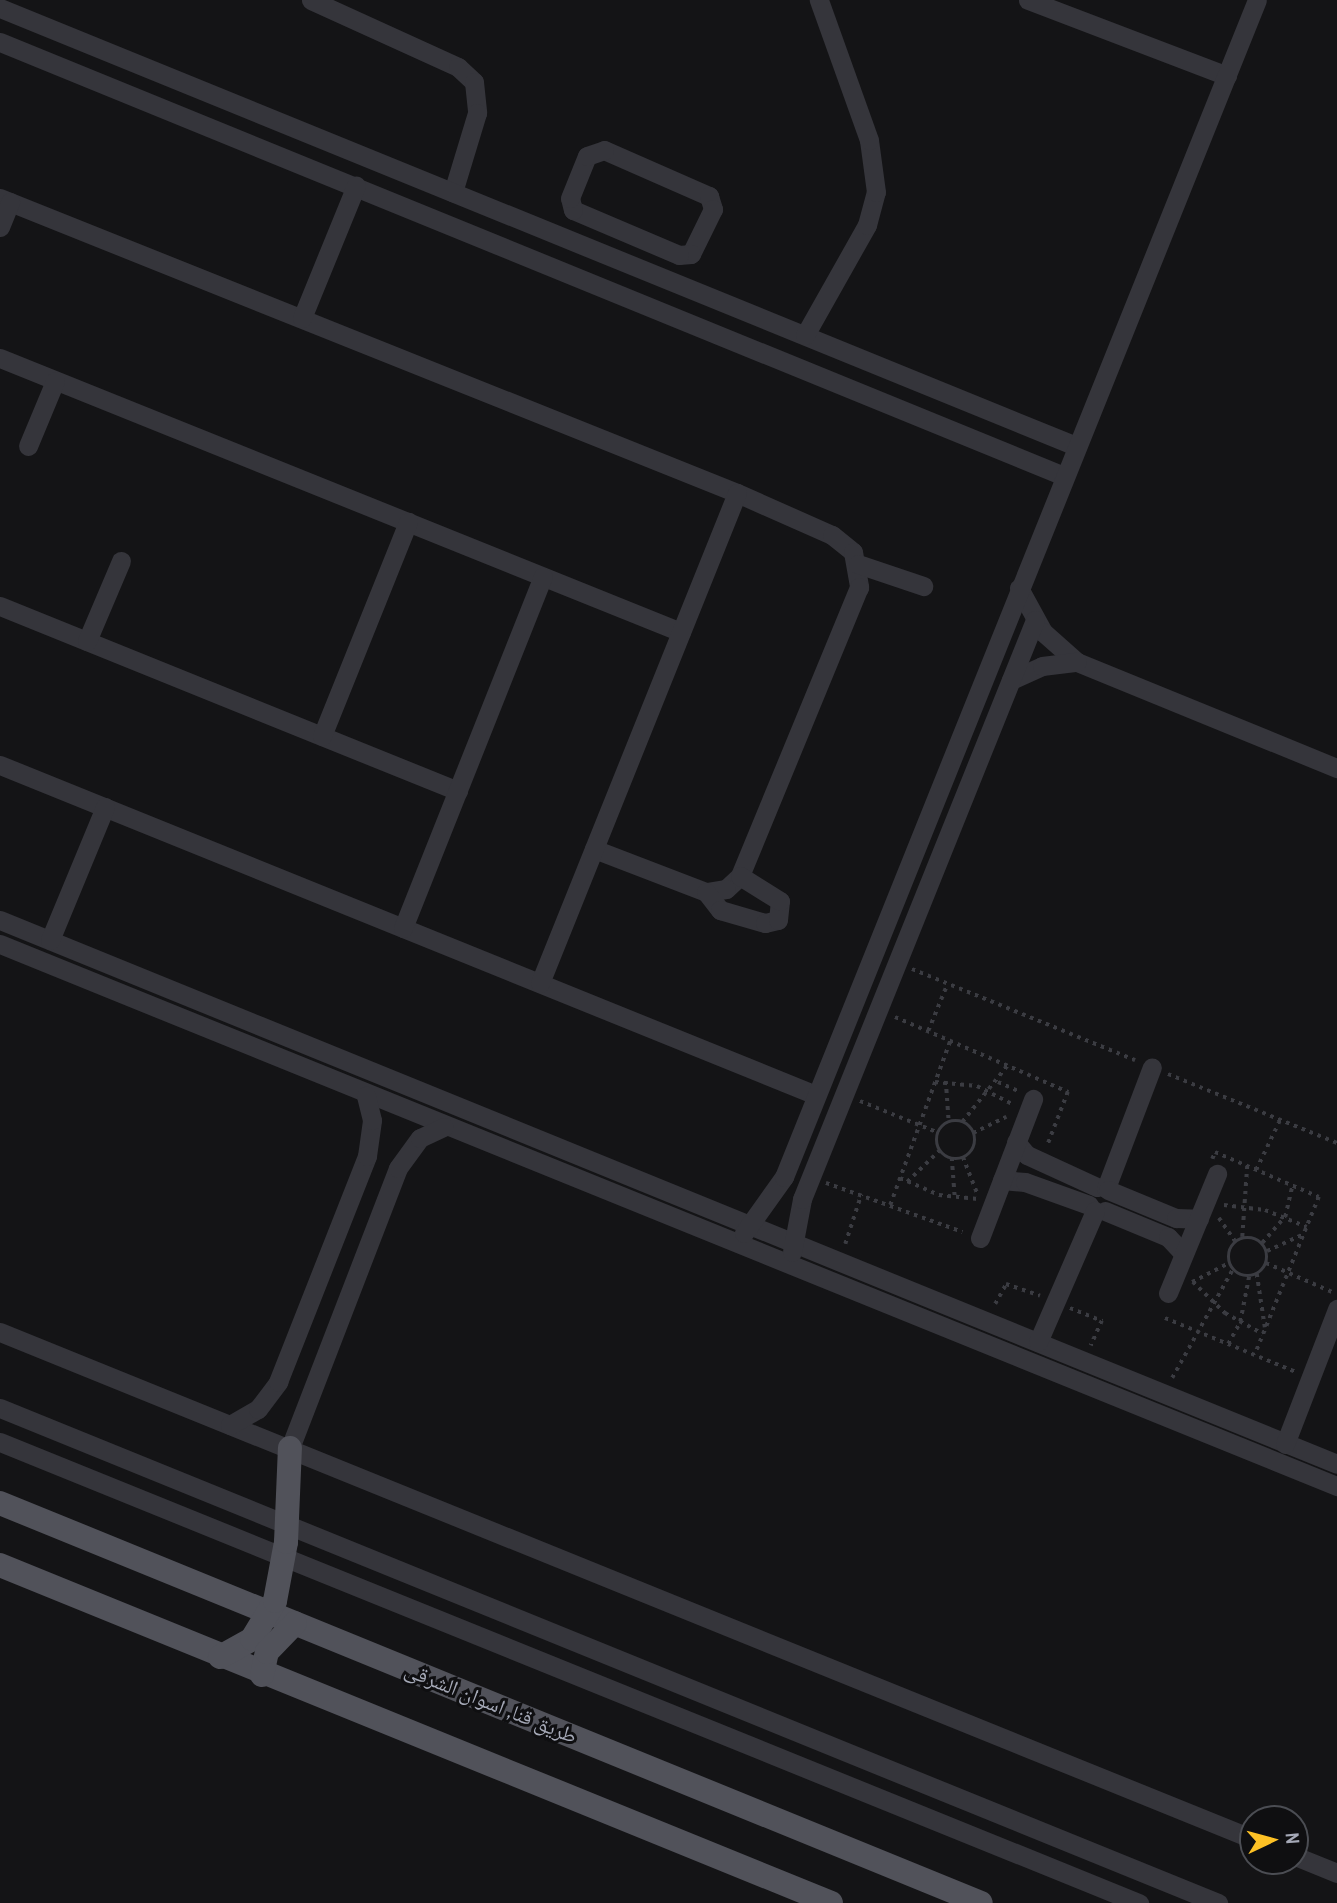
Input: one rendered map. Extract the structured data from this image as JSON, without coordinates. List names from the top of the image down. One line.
{"streets":{"main road":["طريق قنا, اسوان الشرقى"]},"north":"right"}
